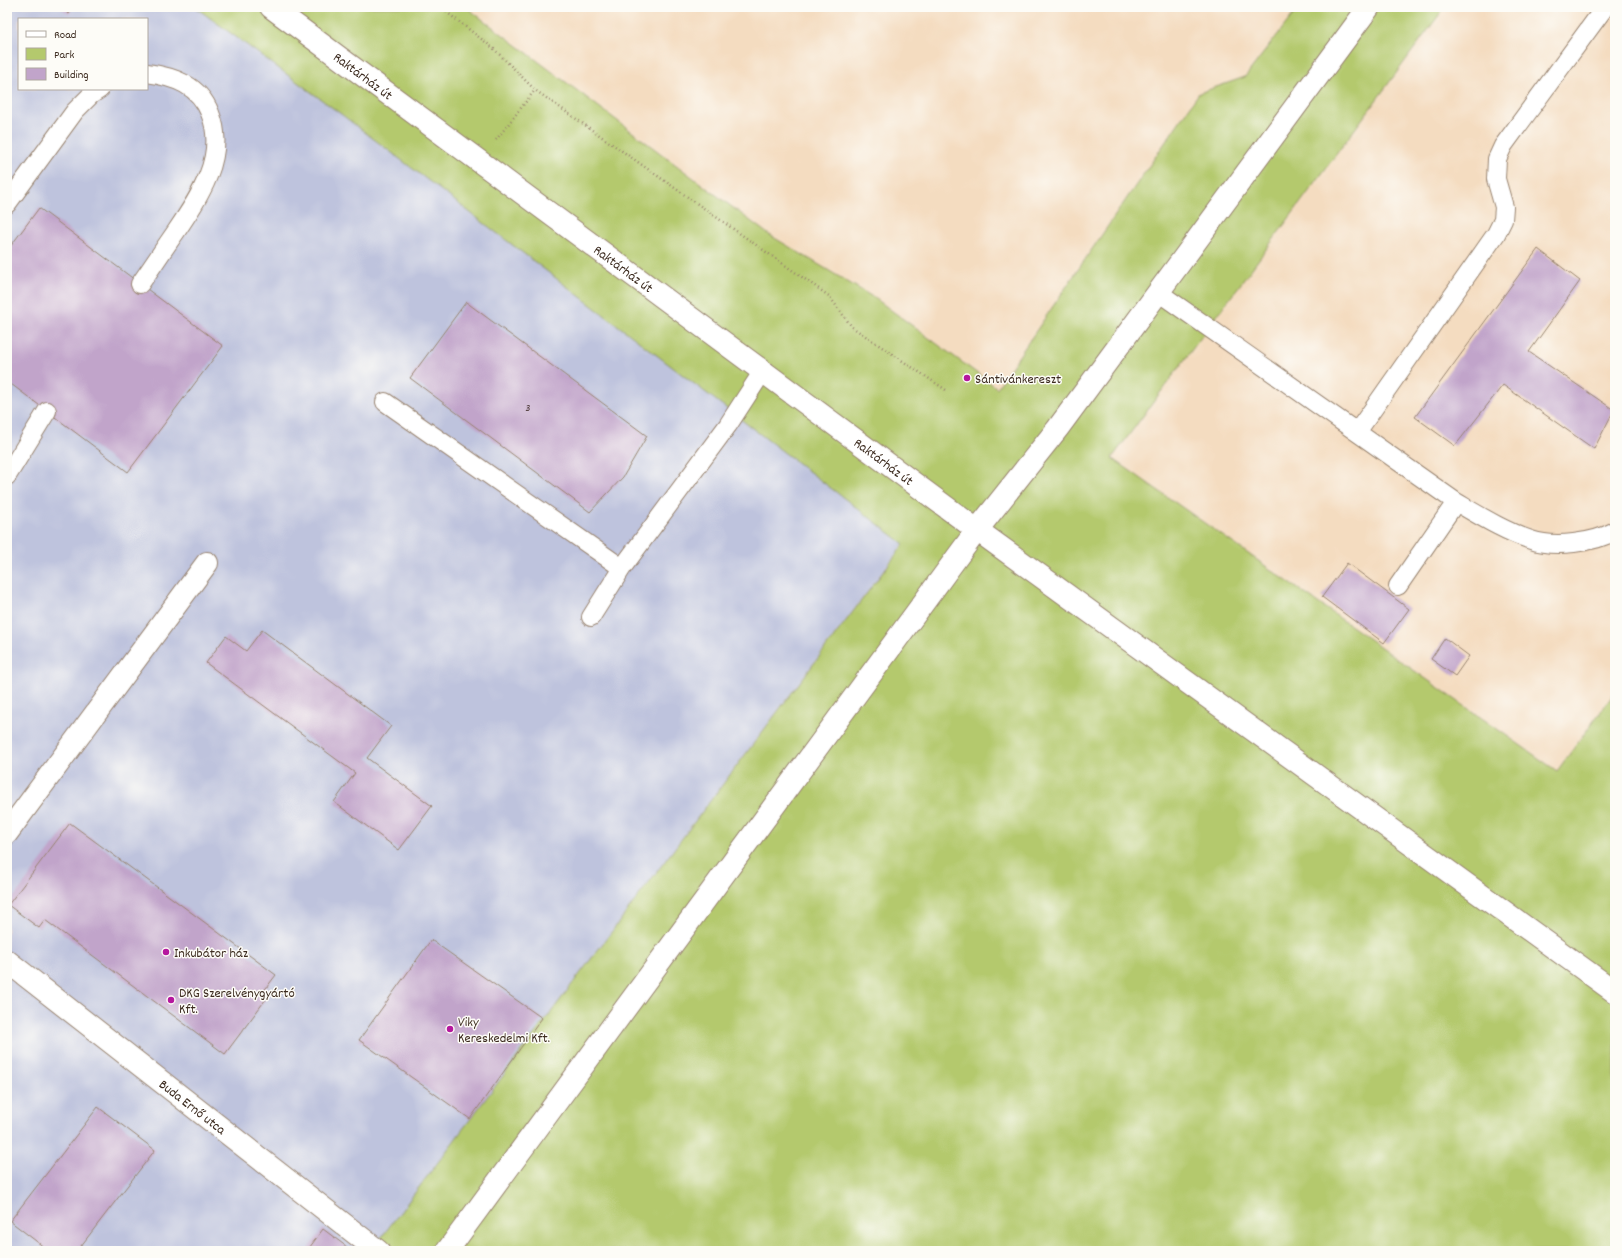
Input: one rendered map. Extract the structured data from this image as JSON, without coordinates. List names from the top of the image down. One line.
{"streets":{"street":["Raktárház út","Buda Ernő utca"]},"places":["Sántivánkereszt","Inkubátor ház","DKG Szerelvénygyártó Kft.","Viky Kereskedelmi Kft."],"house_numbers":["3"],"legend":["Road","Park","Building"]}
